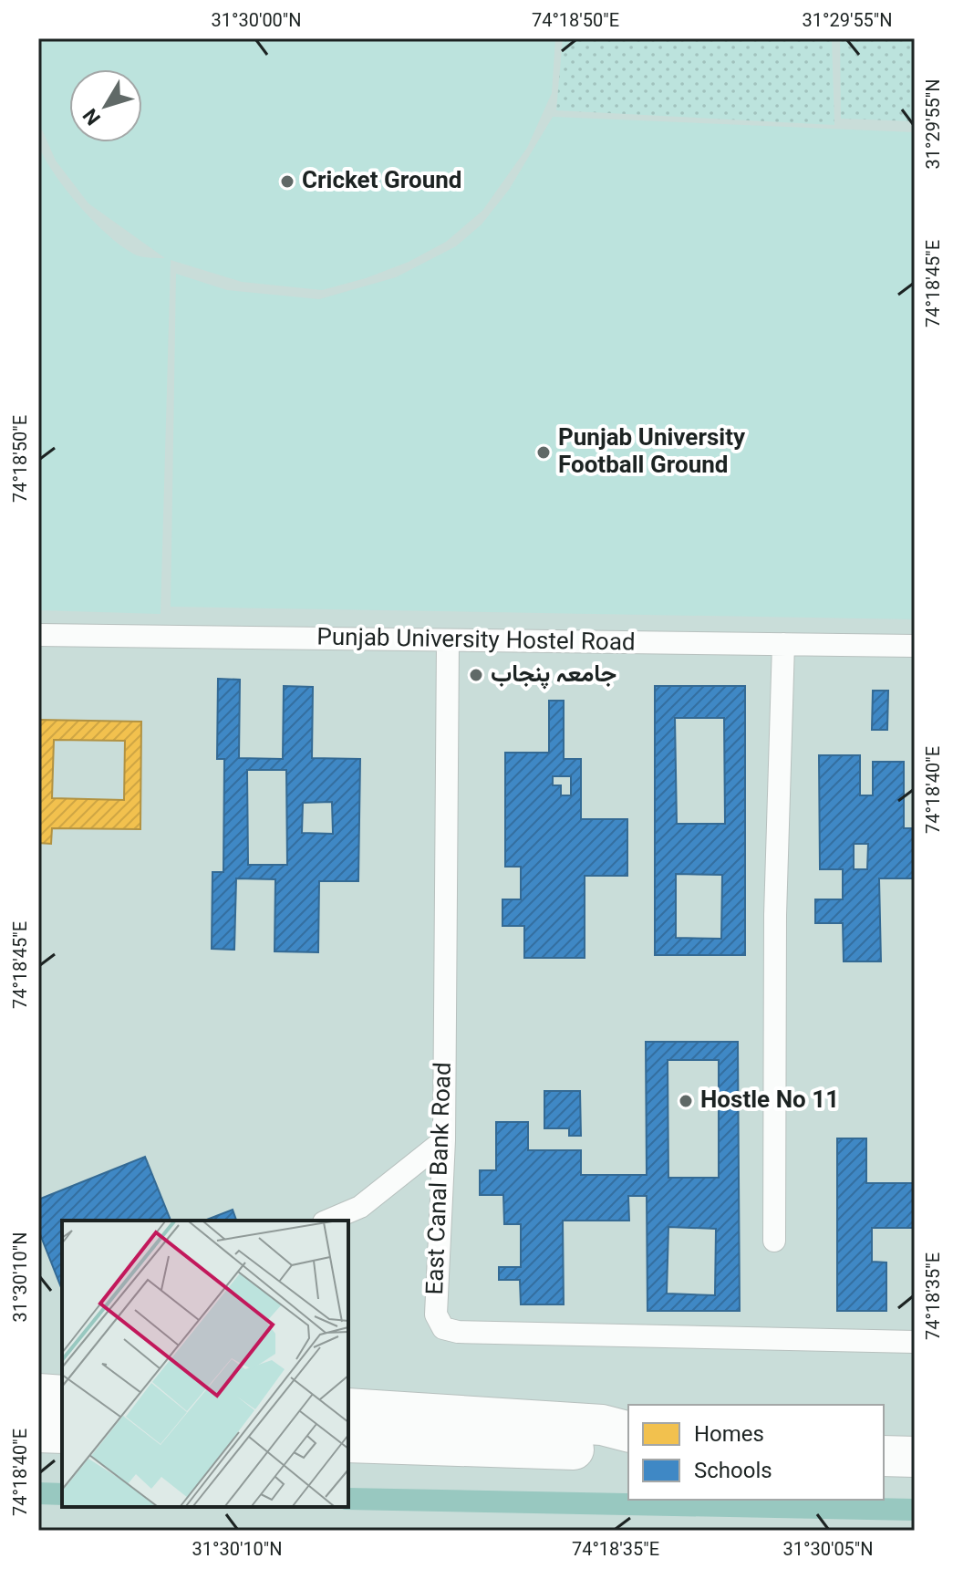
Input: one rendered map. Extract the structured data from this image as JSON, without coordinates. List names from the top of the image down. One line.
{"streets":{"street":["Punjab University Hostel Road","East Canal Bank Road"]},"crossings":[["Punjab University Hostel Road","East Canal Bank Road"]],"places":["Cricket Ground","Punjab University Football Ground","جامعہ پنجاب","Hostle No 11"],"legend":["Homes","Schools"],"north":"bottom left","coordinates":["31°30'00\"N","74°18'50\"E","31°29'55\"N","74°18'45\"E","74°18'40\"E","31°30'10\"N","74°18'35\"E","31°30'05\"N"]}
